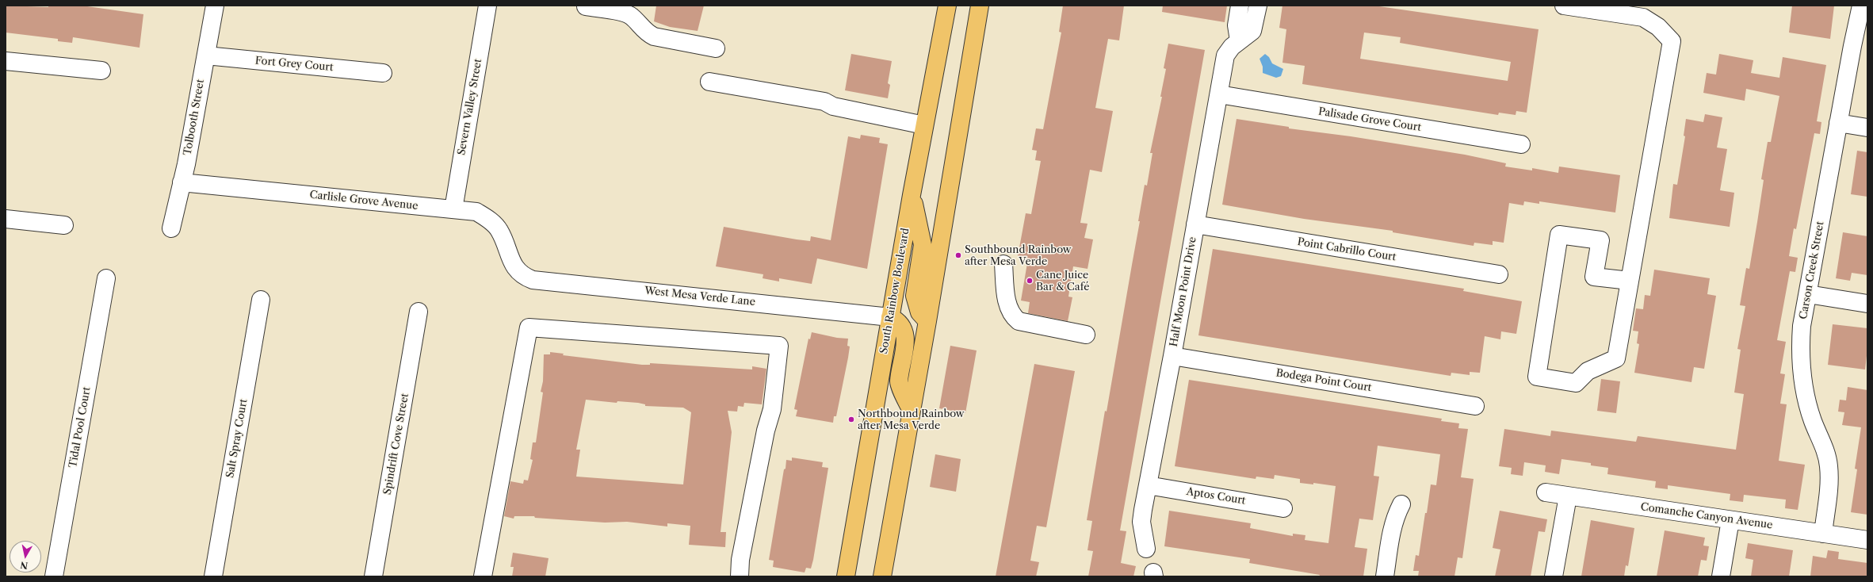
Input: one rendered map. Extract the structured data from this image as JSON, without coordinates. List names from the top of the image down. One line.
{"streets":{"main road":["South Rainbow Boulevard"],"street":["Fort Grey Court","Severn Valley Street","Tolbooth Street","Palisade Grove Court","Carlisle Grove Avenue","Point Cabrillo Court","Carson Creek Street","Half Moon Point Drive","West Mesa Verde Lane","Bodega Point Court","Tidal Pool Court","Salt Spray Court","Spindrift Cove Street","Aptos Court","Comanche Canyon Avenue"]},"crossings":[["Fort Grey Court","Tolbooth Street"],["Severn Valley Street","Carlisle Grove Avenue"],["Tolbooth Street","Carlisle Grove Avenue"],["Palisade Grove Court","Half Moon Point Drive"],["Carlisle Grove Avenue","West Mesa Verde Lane"],["Point Cabrillo Court","Half Moon Point Drive"],["Carson Creek Street","Comanche Canyon Avenue"],["South Rainbow Boulevard","West Mesa Verde Lane"],["Half Moon Point Drive","Bodega Point Court"],["Half Moon Point Drive","Aptos Court"]],"places":["Southbound Rainbow after Mesa Verde","Cane Juice Bar & Café","Northbound Rainbow after Mesa Verde"],"north":"bottom"}
